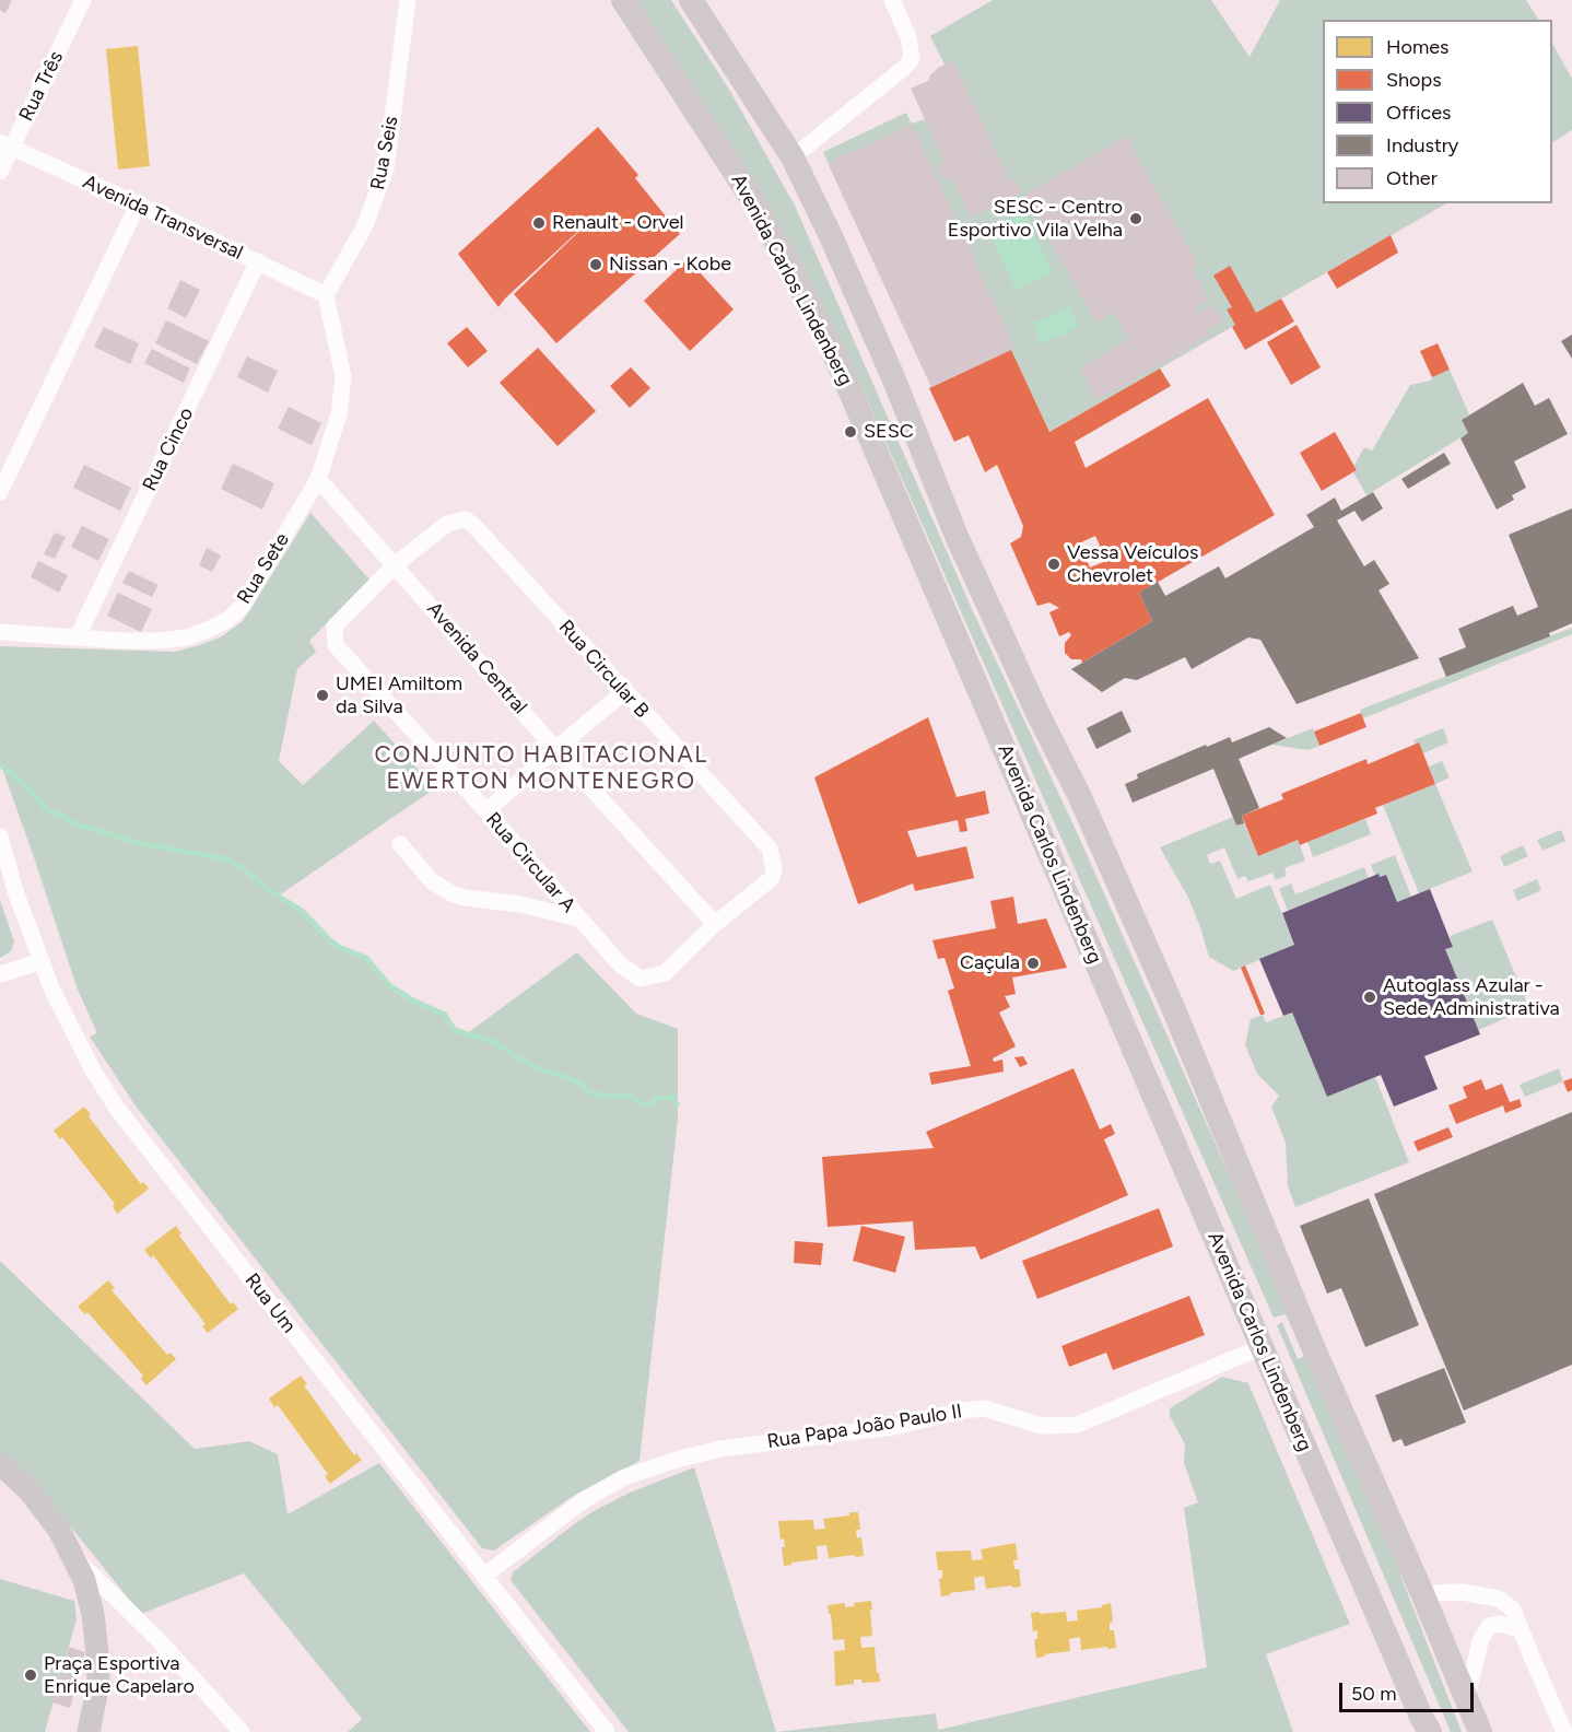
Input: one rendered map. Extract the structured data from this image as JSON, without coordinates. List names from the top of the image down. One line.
{"streets":{"main road":["Avenida Carlos Lindenberg"],"street":["Rua Três","Rua Seis","Avenida Transversal","Rua Cinco","Rua Sete","Avenida Central","Rua Circular B","Rua Circular A","Rua Um","Rua Papa João Paulo II"]},"crossings":[["Rua Três","Avenida Transversal"],["Rua Seis","Avenida Transversal"],["Rua Seis","Rua Sete"],["Avenida Transversal","Rua Cinco"],["Avenida Transversal","Rua Sete"],["Avenida Carlos Lindenberg","Rua Papa João Paulo II"],["Rua Cinco","Rua Sete"],["Rua Sete","Avenida Central"],["Avenida Central","Rua Circular B"],["Avenida Central","Rua Circular A"],["Rua Circular B","Rua Circular A"],["Rua Um","Rua Papa João Paulo II"]],"districts":["CONJUNTO HABITACIONAL EWERTON MONTENEGRO"],"places":["SESC - Centro Esportivo Vila Velha","Renault - Orvel","Nissan - Kobe","SESC","Vessa Veículos Chevrolet","UMEI Amiltom da Silva","Caçula","Autoglass Azular - Sede Administrativa","Praça Esportiva Enrique Capelaro"],"legend":["Homes","Shops","Offices","Industry","Other"],"scale_bar":"50 m"}
